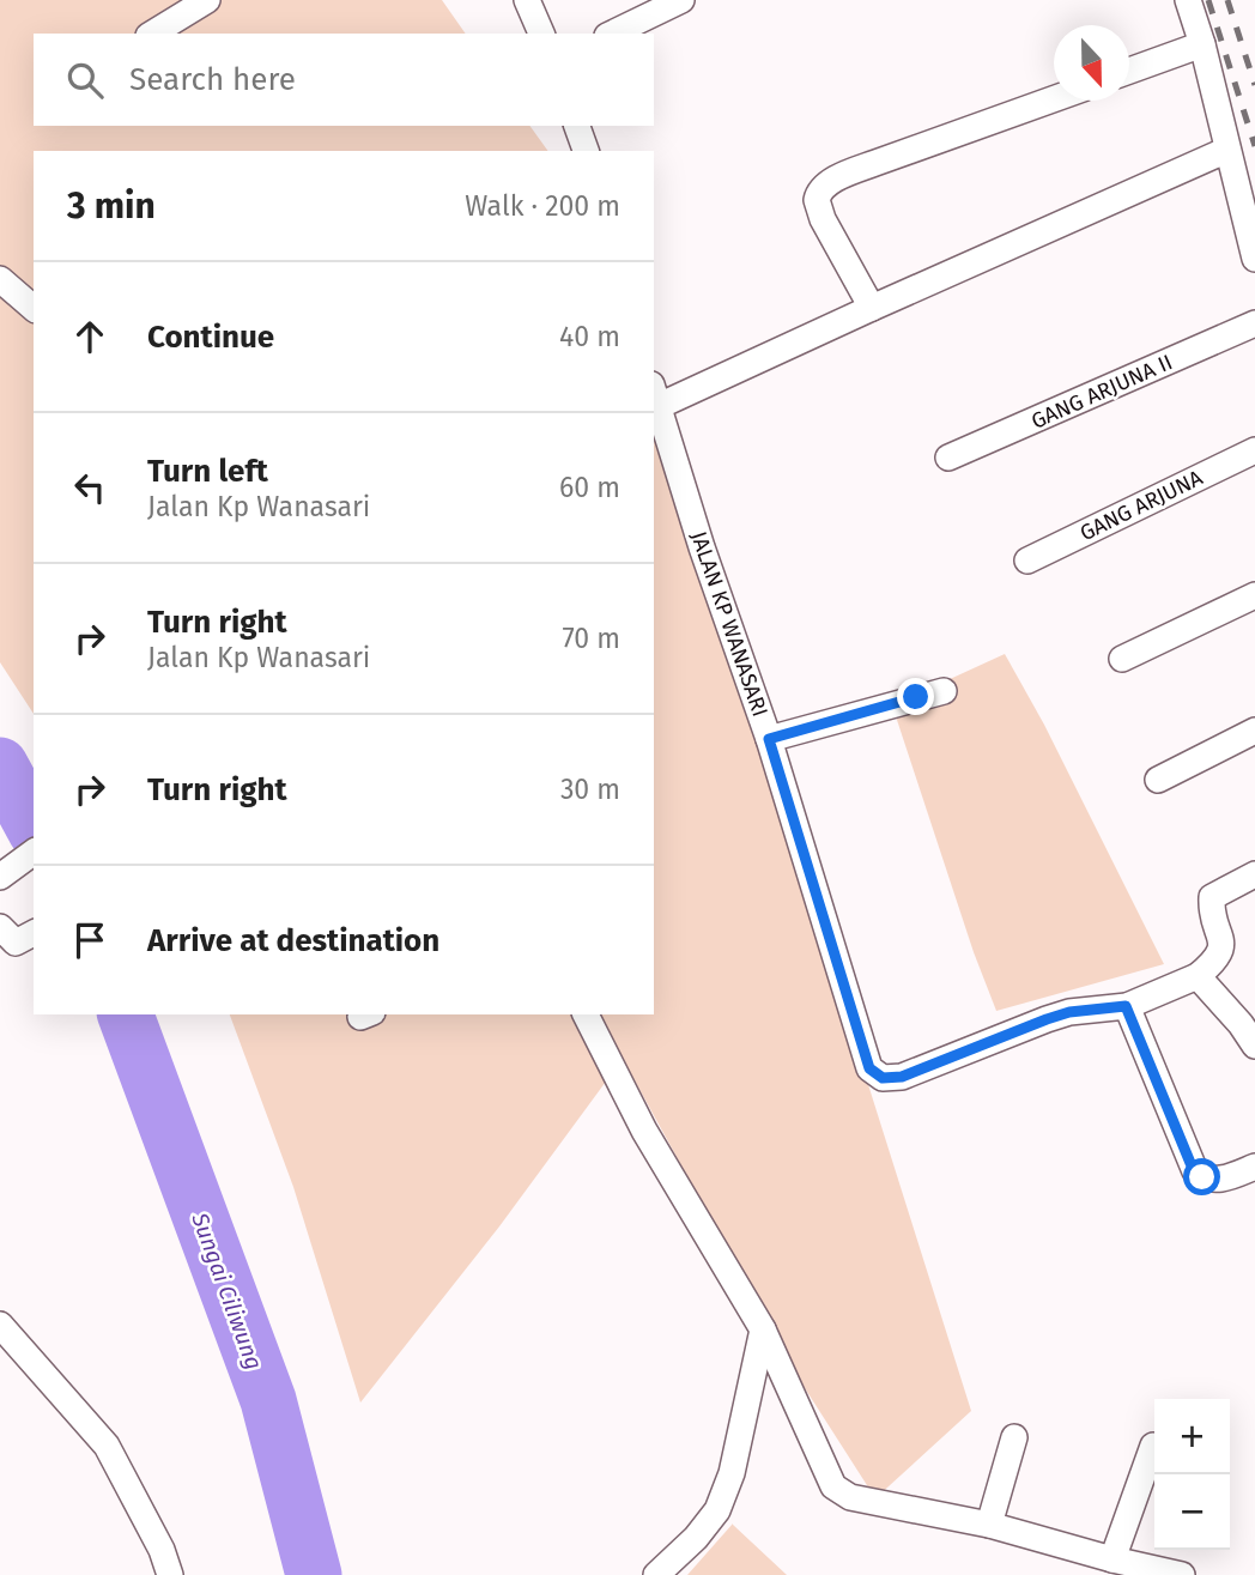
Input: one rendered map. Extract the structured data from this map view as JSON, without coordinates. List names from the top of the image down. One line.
{"streets":{"street":["GANG ARJUNA II","GANG ARJUNA","JALAN KP WANASARI"]},"water":["Sungai Ciliwung"],"north":"bottom","page":{"search":"Search here","heading":["3 min","Walk · 200 m"],"list":[["Continue","40 m"],["Turn left","Jalan Kp Wanasari","60 m"],["Turn right","Jalan Kp Wanasari","70 m"],["Turn right","30 m"],"Arrive at destination"],"map_buttons":["+","−"]}}
